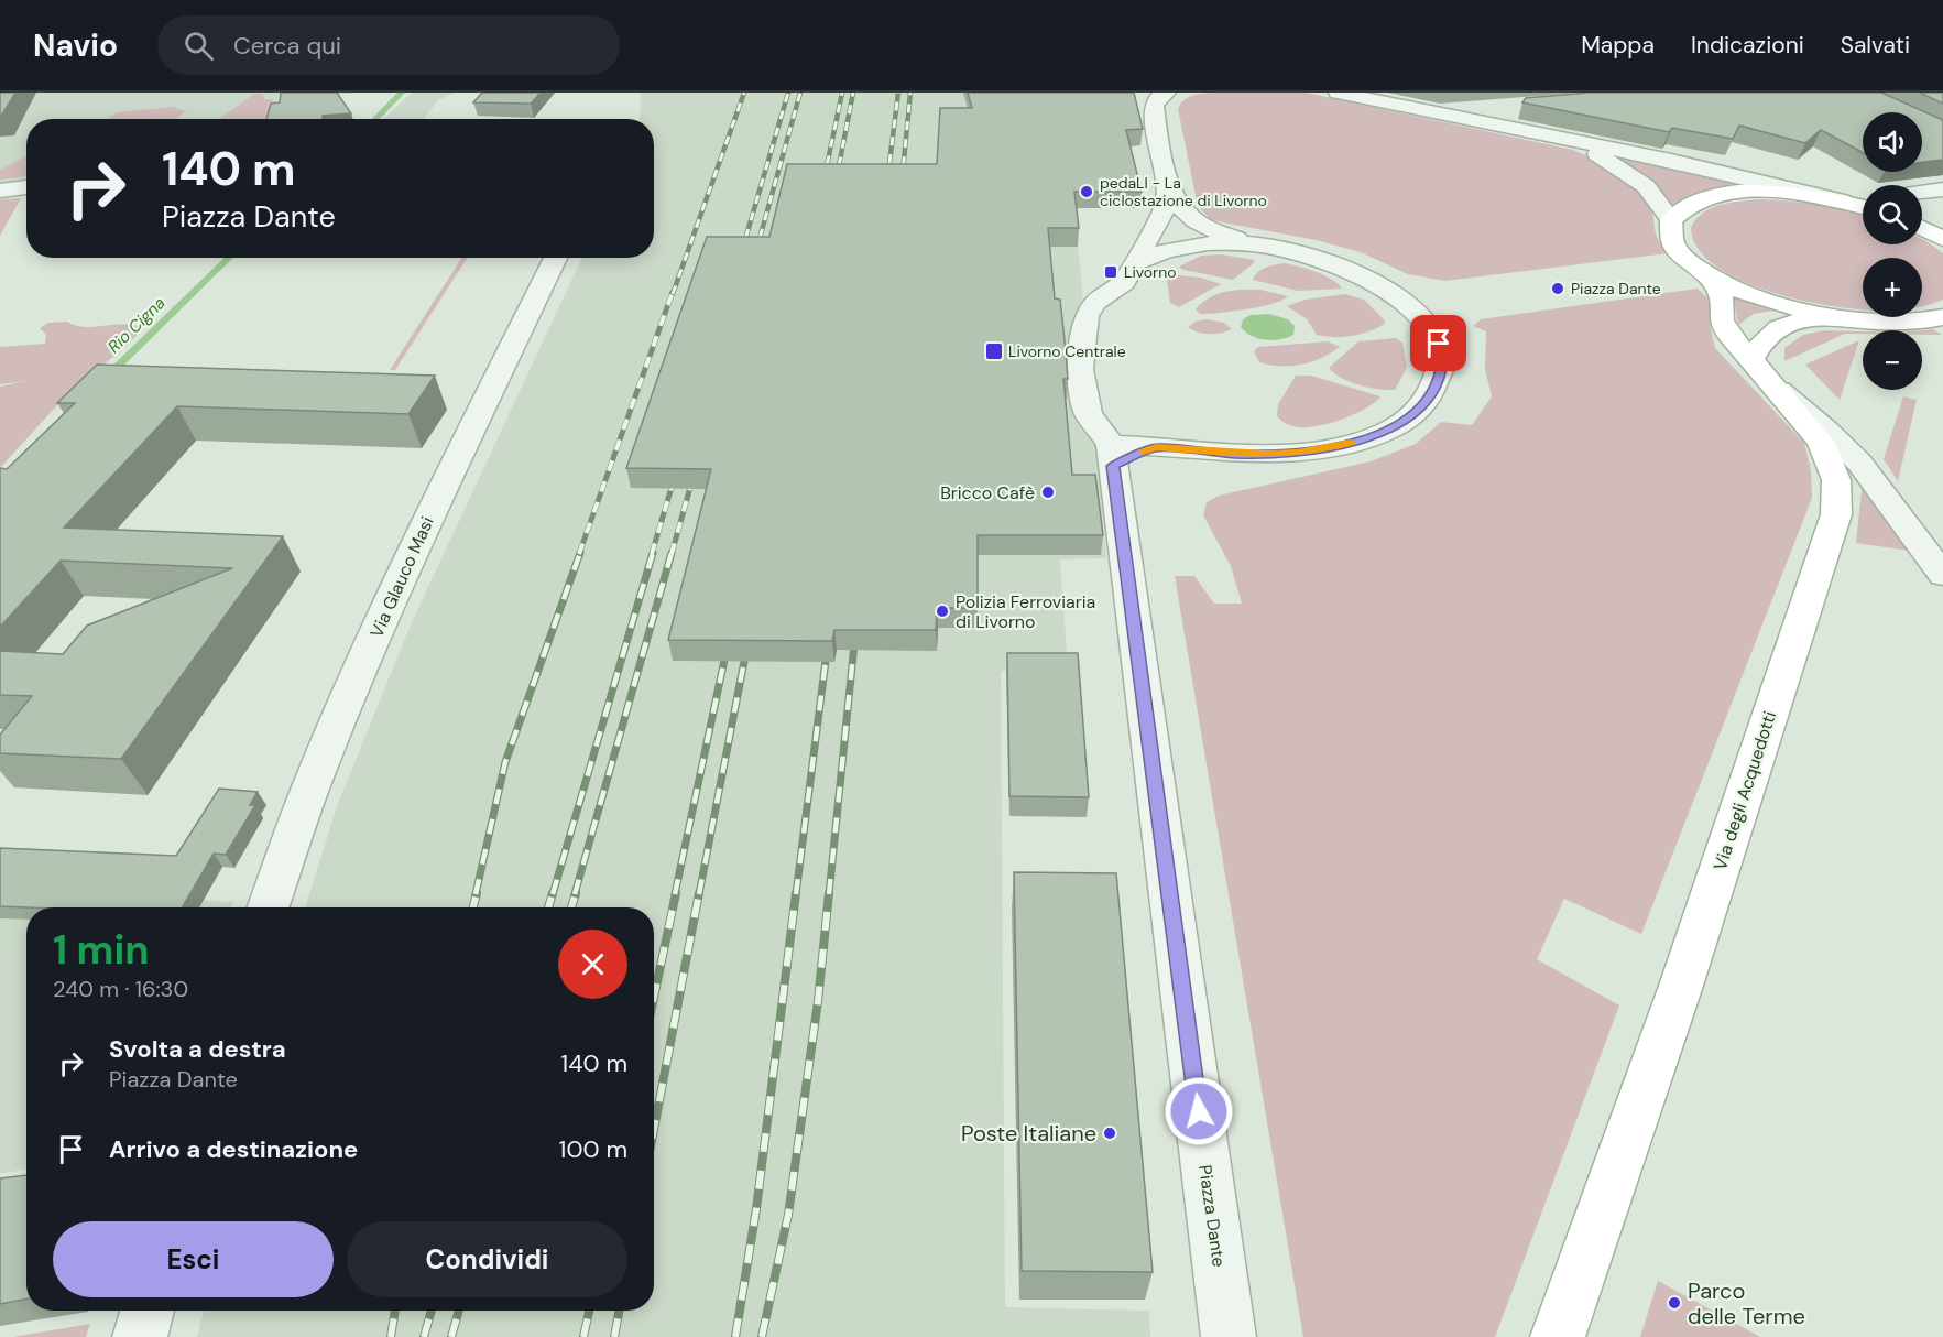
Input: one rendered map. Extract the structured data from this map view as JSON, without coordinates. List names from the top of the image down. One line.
{"streets":{"main road":["Via degli Acquedotti"],"street":["Via Glauco Masi","Piazza Dante"]},"water":["Rio Cigna"],"places":{"other":["pedaLI - La ciclostazione di Livorno","Piazza Dante","Bricco Cafè","Polizia Ferroviaria di Livorno","Poste Italiane","Parco delle Terme"],"transit":["Livorno","Livorno Centrale"]},"page":{"header":"Navio","search":"Cerca qui","nav":["Mappa","Indicazioni","Salvati"],"map_buttons":["+","−"],"turn":["140 m","Piazza Dante"],"heading":["1 min","240 m · 16:30"],"list":[{"name":"Svolta a destra","note":"Piazza Dante","value":"140 m"},{"name":"Arrivo a destinazione","value":"100 m"}],"buttons":["Esci","Condividi"]}}
